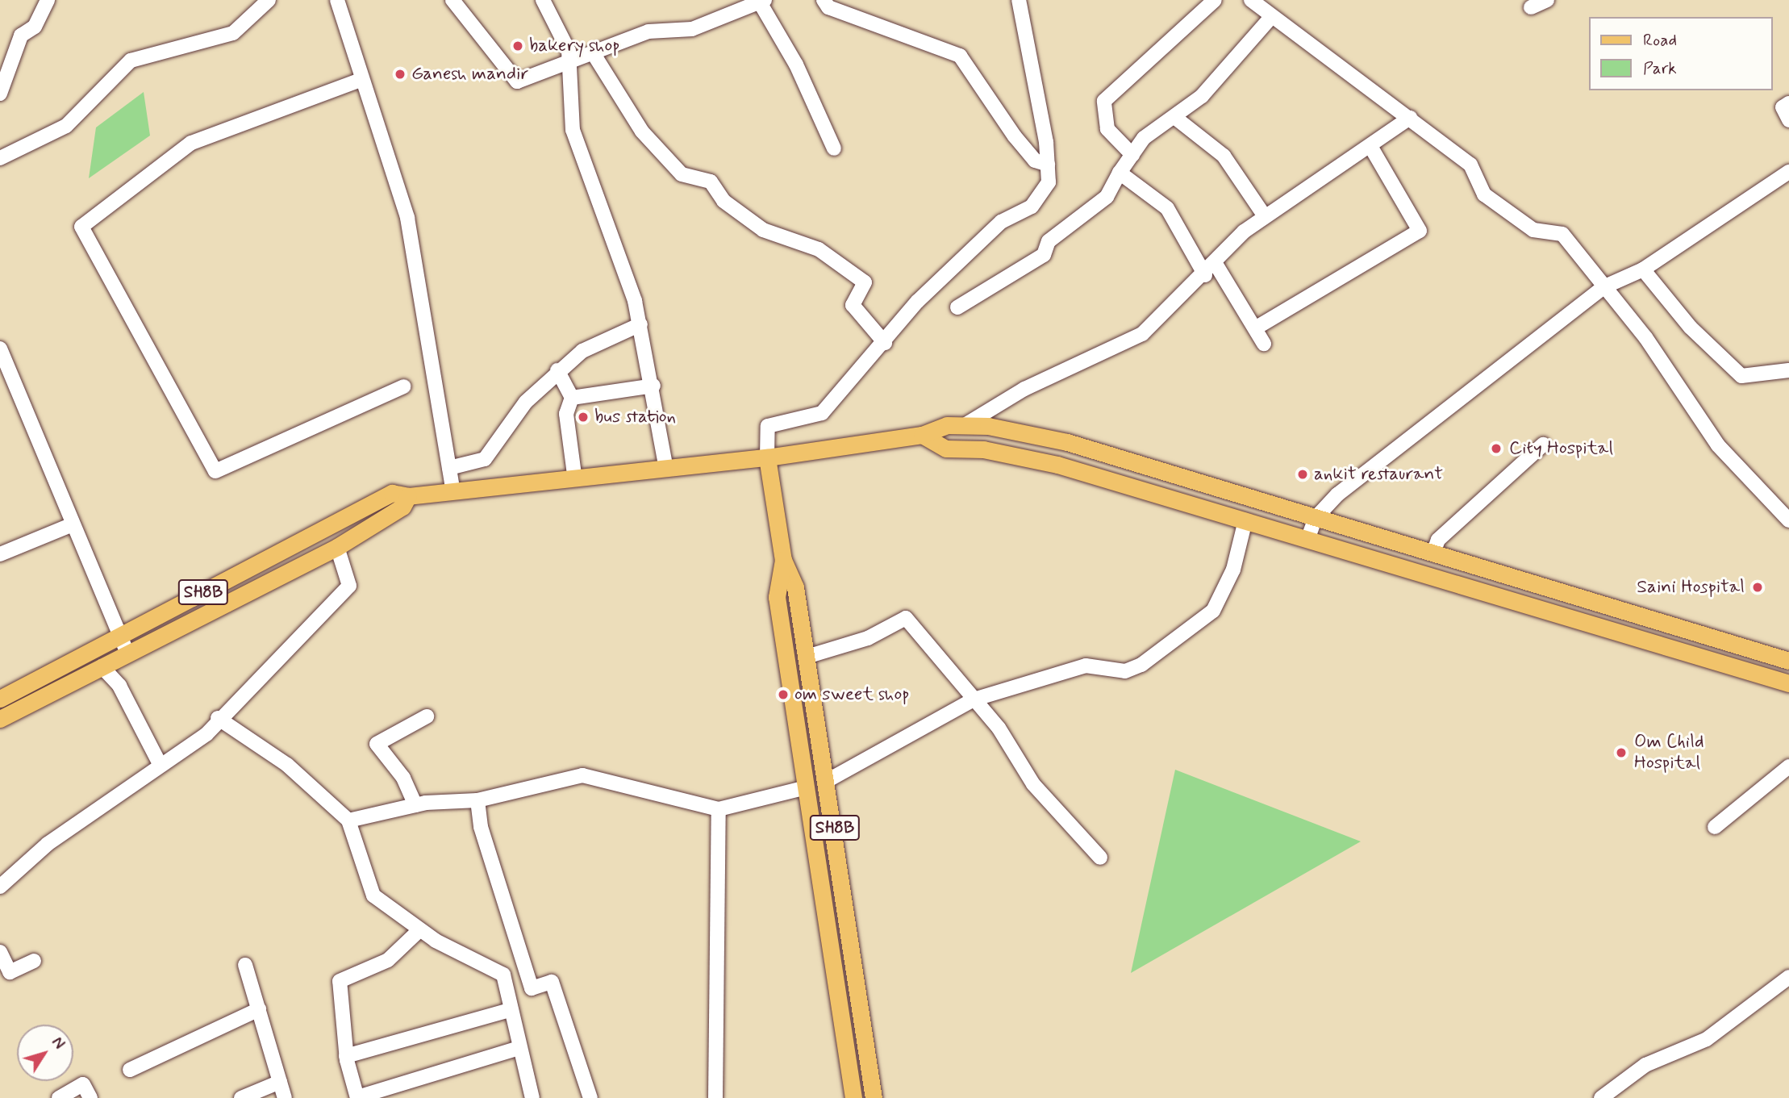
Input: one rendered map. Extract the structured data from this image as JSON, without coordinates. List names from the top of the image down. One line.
{"streets":{"main road":["SH8B"]},"places":["bakery shop","Ganesh mandir","bus station","City Hospital","ankit restaurant","Saini Hospital","om sweet shop","Om Child Hospital"],"legend":["Road","Park"],"north":"top right"}
